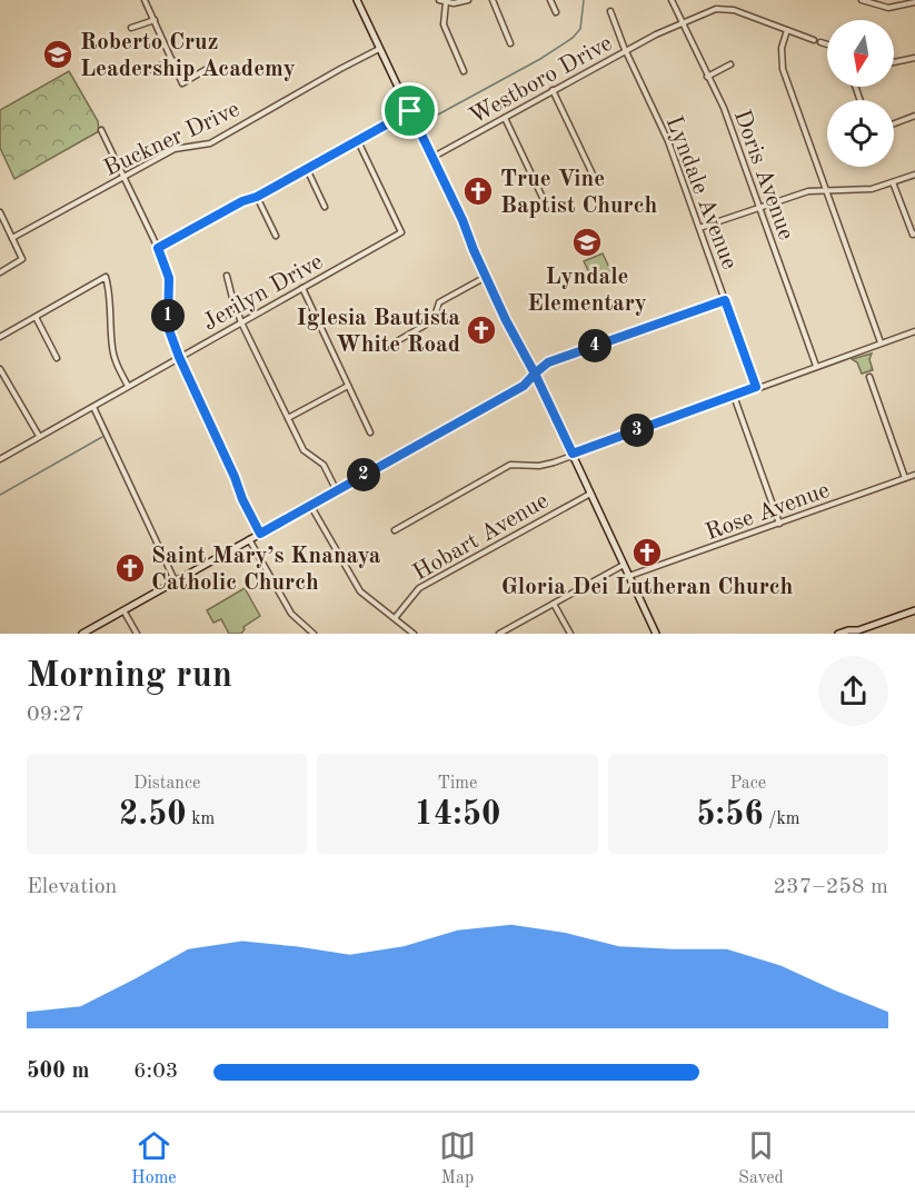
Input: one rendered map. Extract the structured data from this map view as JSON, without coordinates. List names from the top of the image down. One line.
{"streets":{"street":["Westboro Drive","Buckner Drive","Doris Avenue","Lyndale Avenue","Jerilyn Drive","Rose Avenue","Hobart Avenue"]},"crossings":[["Westboro Drive","Doris Avenue"],["Westboro Drive","Lyndale Avenue"]],"places":{"school or university":["Roberto Cruz Leadership Academy","Lyndale Elementary"],"church":["True Vine Baptist Church","Iglesia Bautista White Road","Gloria Dei Lutheran Church","Saint Mary’s Knanaya Catholic Church"]},"north":"bottom","page":{"pins":["1","4","3","2"],"heading":["Morning run","09:27"],"stats":[["Distance","2.50 km"],["Time","14:50"],["Pace","5:56 /km"]],"chart":["Elevation","237–258 m"],"list":[{"name":"500 m","note":"6:03"}],"tabs":["Home","Map","Saved"]}}
